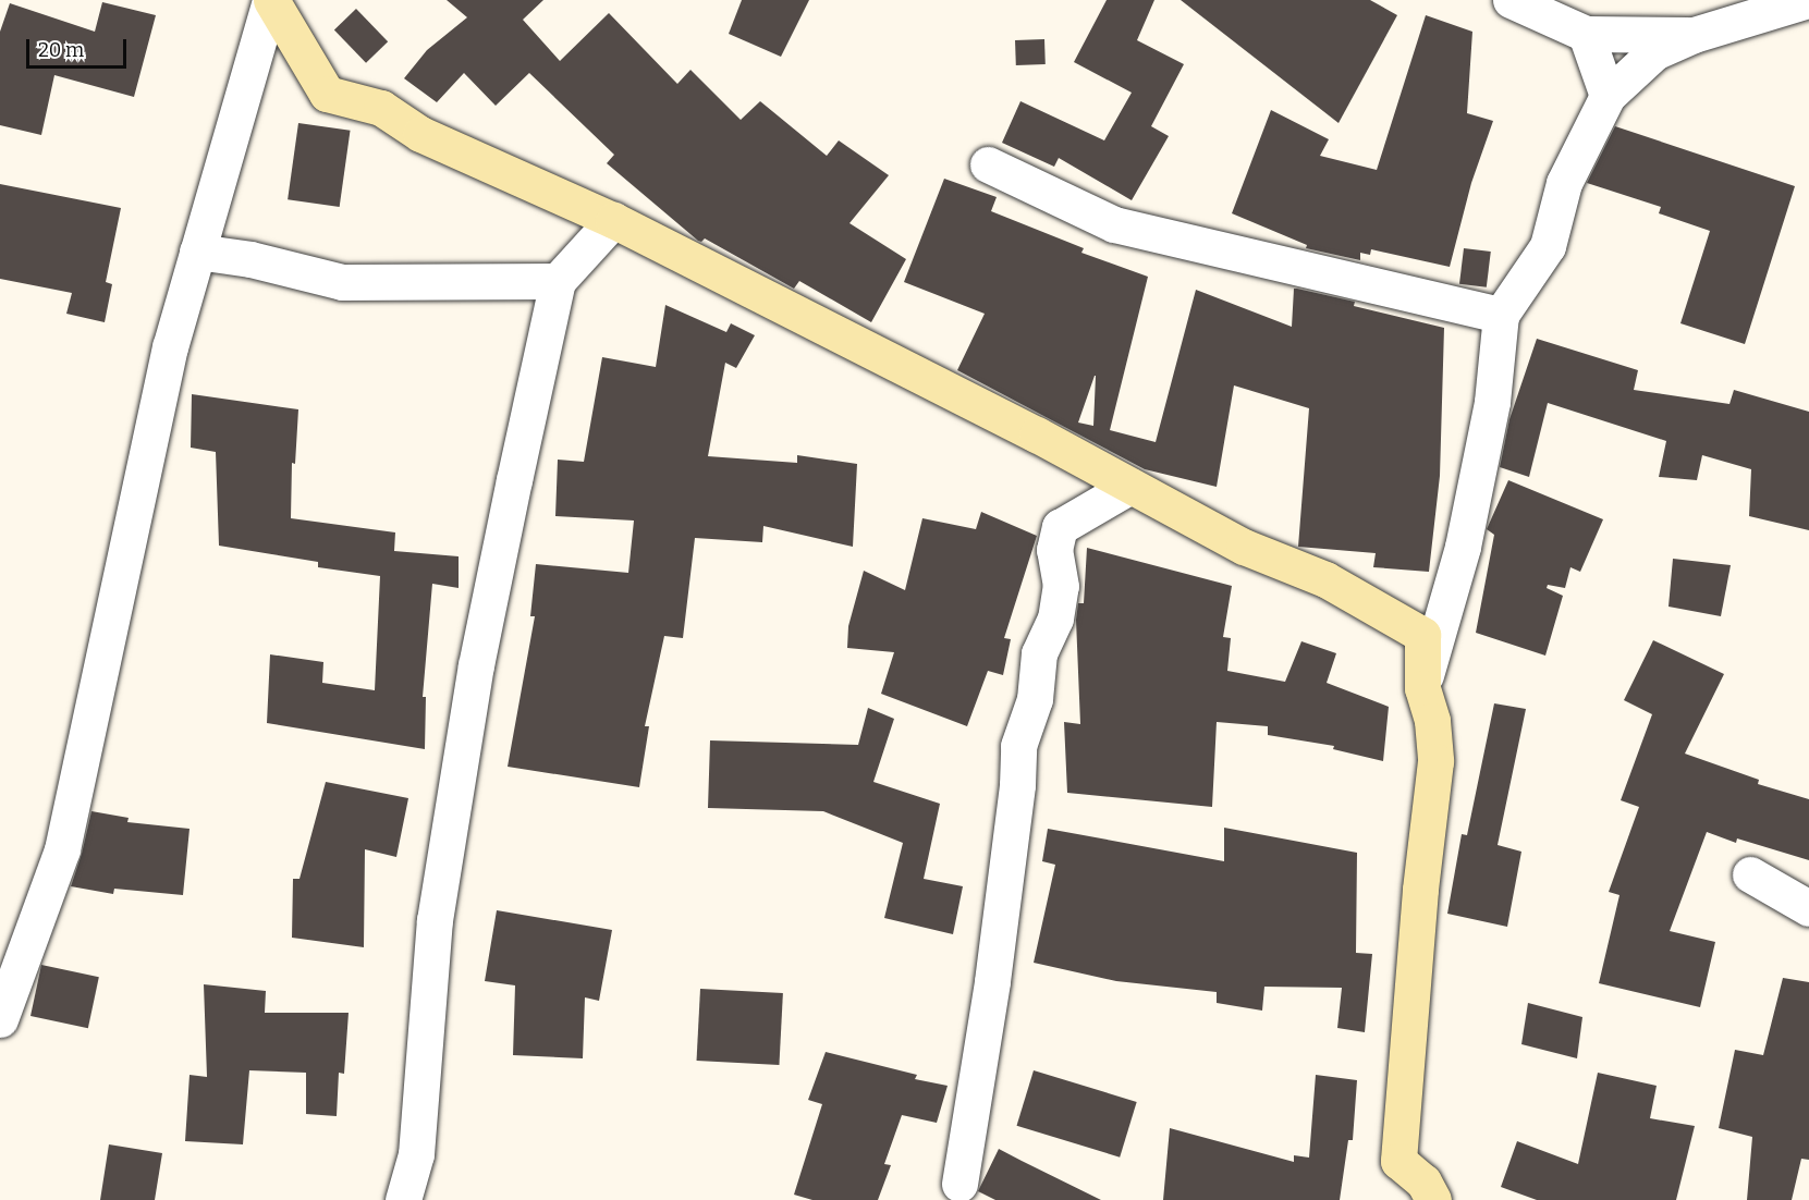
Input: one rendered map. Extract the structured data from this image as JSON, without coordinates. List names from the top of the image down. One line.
{"scale_bar":"20 m"}
